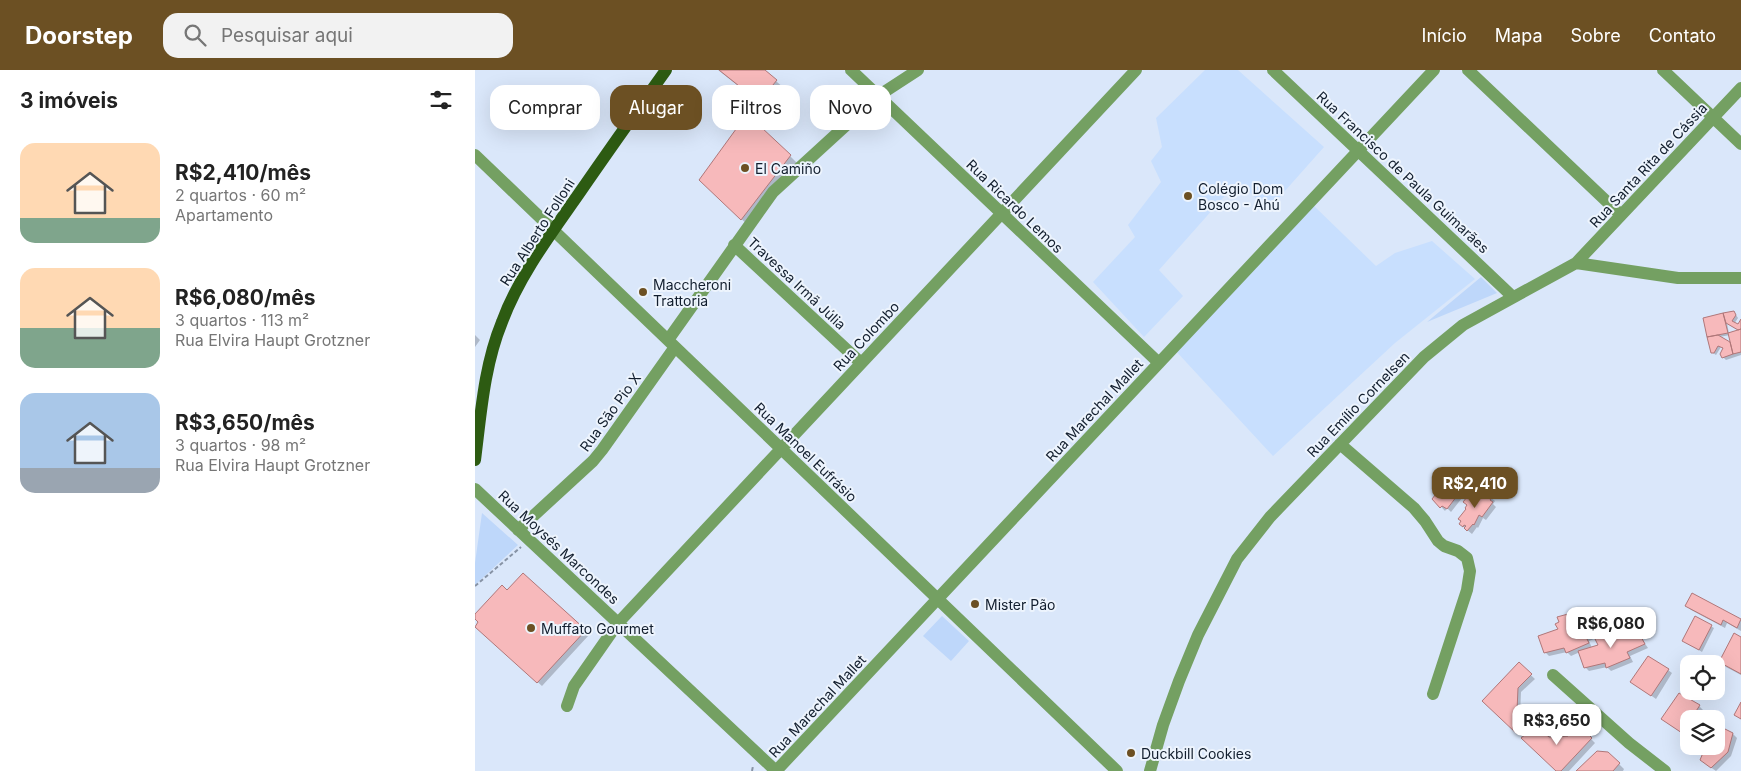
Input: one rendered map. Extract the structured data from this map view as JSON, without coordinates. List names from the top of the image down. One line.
{"streets":{"main road":["Rua Alberto Folloni"],"street":["Rua Santa Rita de Cássia","Rua Francisco de Paula Guimarães","Rua Ricardo Lemos","Travessa Irmã Júlia","Rua Colombo","Rua Emílio Cornelsen","Rua Marechal Mallet","Rua São Pio X","Rua Manoel Eufrásio","Rua Moysés Marcondes"]},"crossings":[["Rua Santa Rita de Cássia","Rua Emílio Cornelsen"],["Rua Francisco de Paula Guimarães","Rua Emílio Cornelsen"],["Rua Francisco de Paula Guimarães","Rua Marechal Mallet"],["Rua Ricardo Lemos","Rua Colombo"],["Rua Ricardo Lemos","Rua Marechal Mallet"],["Rua Alberto Folloni","Rua Manoel Eufrásio"],["Travessa Irmã Júlia","Rua Colombo"],["Travessa Irmã Júlia","Rua São Pio X"],["Rua Colombo","Rua Manoel Eufrásio"],["Rua Colombo","Rua Moysés Marcondes"],["Rua Marechal Mallet","Rua Manoel Eufrásio"],["Rua Marechal Mallet","Rua Moysés Marcondes"],["Rua São Pio X","Rua Manoel Eufrásio"],["Rua São Pio X","Rua Moysés Marcondes"]],"places":["El Camiño","Colégio Dom Bosco - Ahú","Maccheroni Trattoria","Mister Pão","Muffato Gourmet","Duckbill Cookies"],"page":{"header":"Doorstep","search":"Pesquisar aqui","nav":["Início","Mapa","Sobre","Contato"],"heading":"3 imóveis","chip":["Comprar","Alugar","Filtros","Novo"],"list":[{"name":"R$2,410/mês","note":"2 quartos · 60 m² · Apartamento"},{"name":"R$6,080/mês","note":"3 quartos · 113 m² · Rua Elvira Haupt Grotzner"},{"name":"R$3,650/mês","note":"3 quartos · 98 m² · Rua Elvira Haupt Grotzner"}],"price":["R$2,410","R$6,080","R$3,650"]}}
